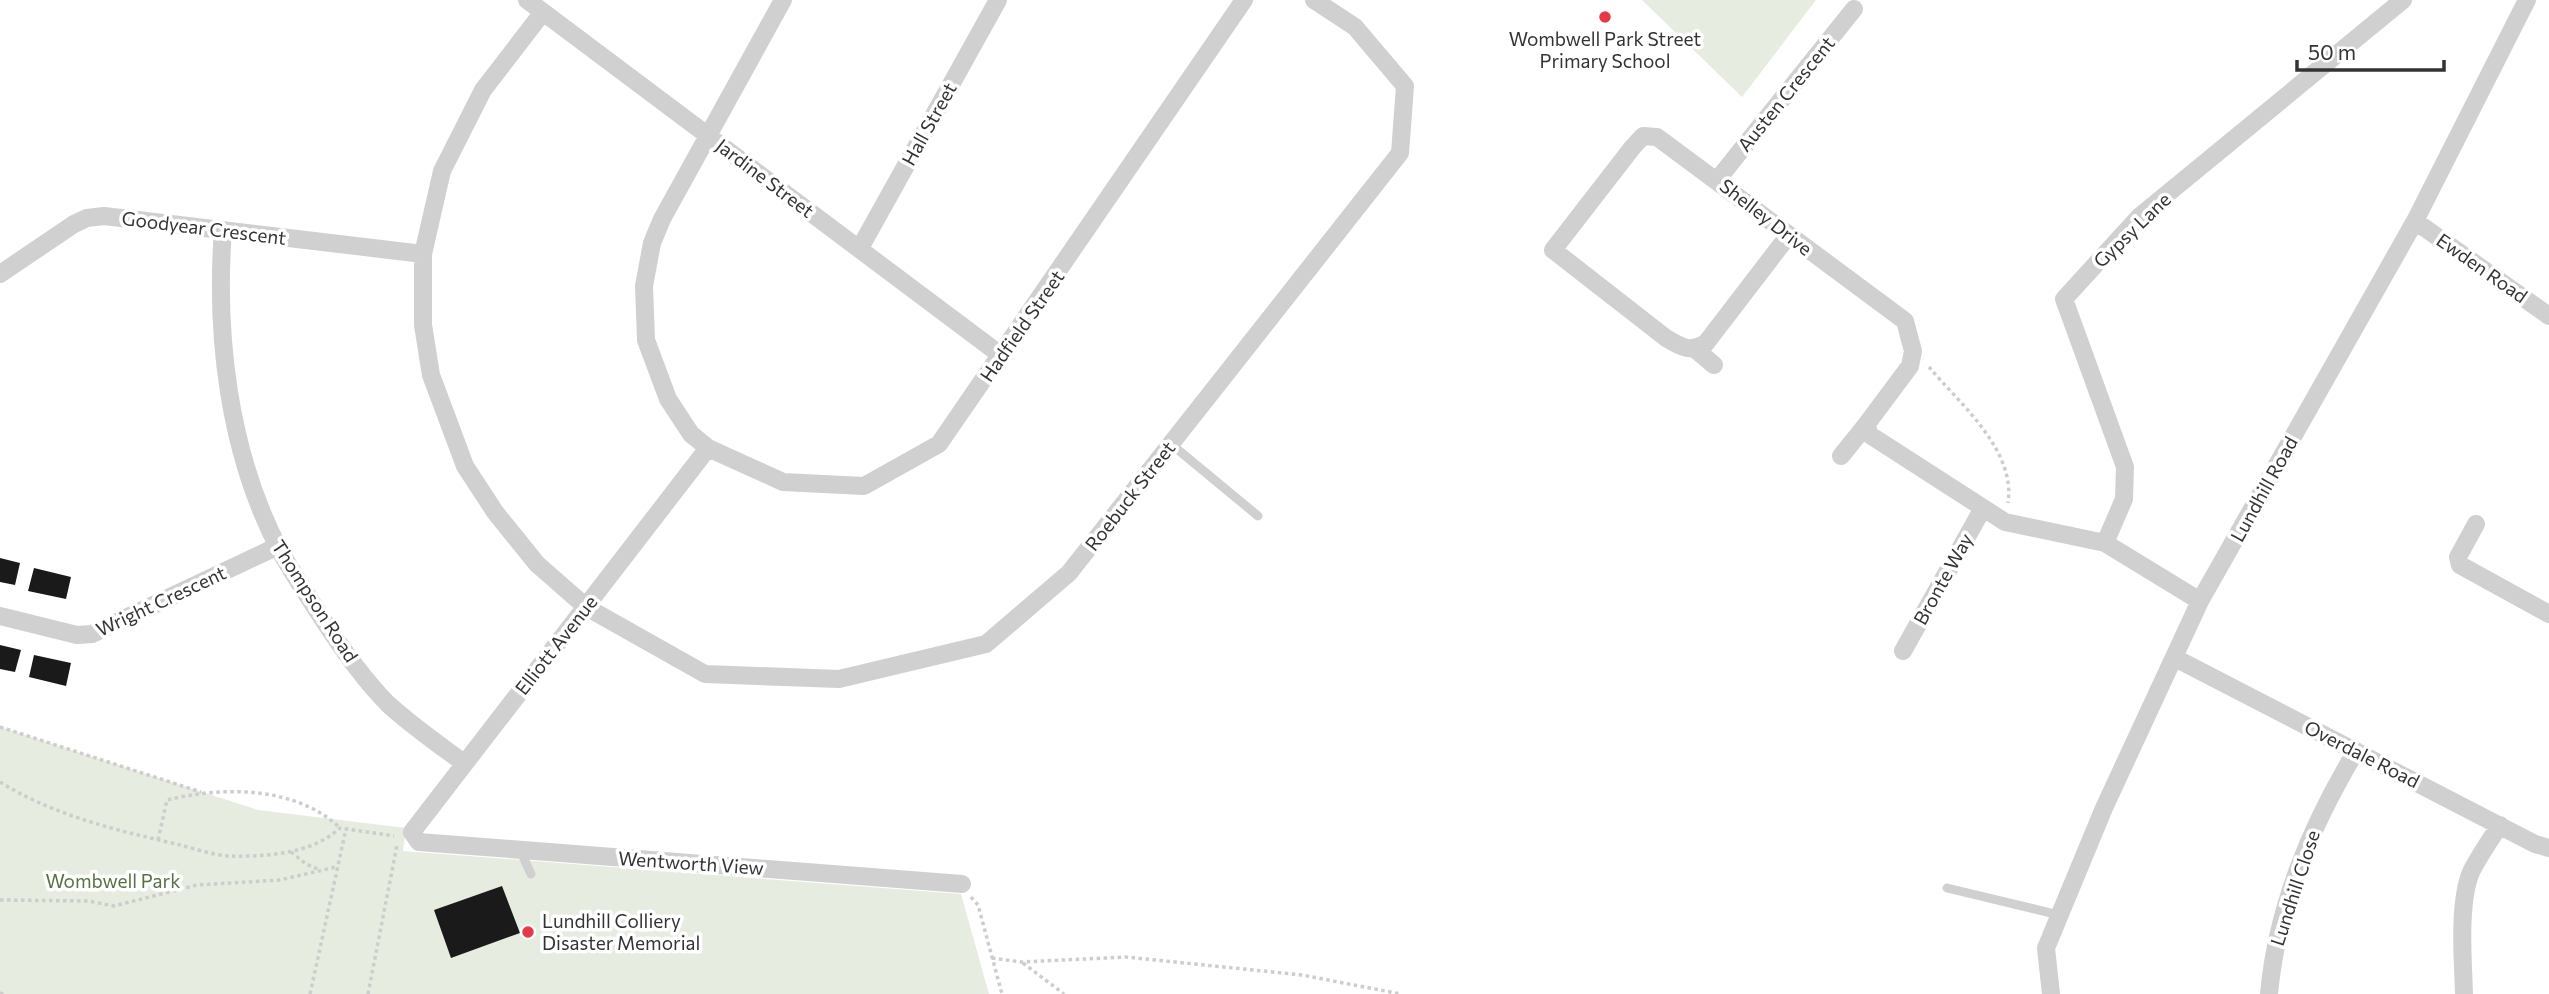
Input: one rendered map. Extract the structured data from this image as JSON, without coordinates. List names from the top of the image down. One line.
{"streets":{"street":["Austen Crescent","Hall Street","Jardine Street","Shelley Drive","Goodyear Crescent","Gypsy Lane","Ewden Road","Hadfield Street","Lundhill Road","Roebuck Street","Bronte Way","Wright Crescent","Thompson Road","Elliott Avenue","Overdale Road","Wentworth View","Lundhill Close"]},"crossings":[["Austen Crescent","Shelley Drive"],["Hall Street","Jardine Street"],["Jardine Street","Hadfield Street"],["Jardine Street","Roebuck Street"],["Goodyear Crescent","Roebuck Street"],["Goodyear Crescent","Thompson Road"],["Ewden Road","Lundhill Road"],["Hadfield Street","Elliott Avenue"],["Lundhill Road","Overdale Road"],["Roebuck Street","Elliott Avenue"],["Wright Crescent","Thompson Road"],["Thompson Road","Elliott Avenue"],["Elliott Avenue","Wentworth View"],["Overdale Road","Lundhill Close"]],"parks":["Wombwell Park"],"places":["Wombwell Park Street Primary School","Lundhill Colliery Disaster Memorial"],"scale_bar":"50 m"}
